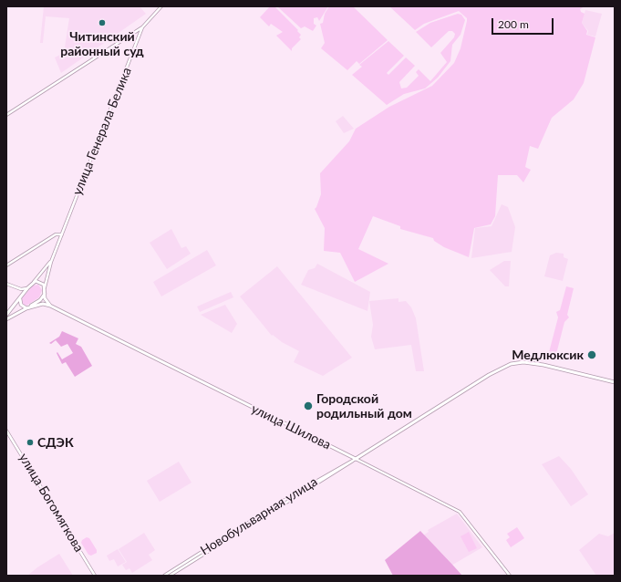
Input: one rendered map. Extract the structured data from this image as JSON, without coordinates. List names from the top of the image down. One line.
{"streets":{"main road":["улица Генерала Белика","улица Шилова","улица Богомягкова","Новобульварная улица"]},"crossings":[["улица Шилова","Новобульварная улица"]],"places":["Читинский районный суд","Медлюксик","Городской родильный дом","СДЭК"],"scale_bar":"200 m"}
